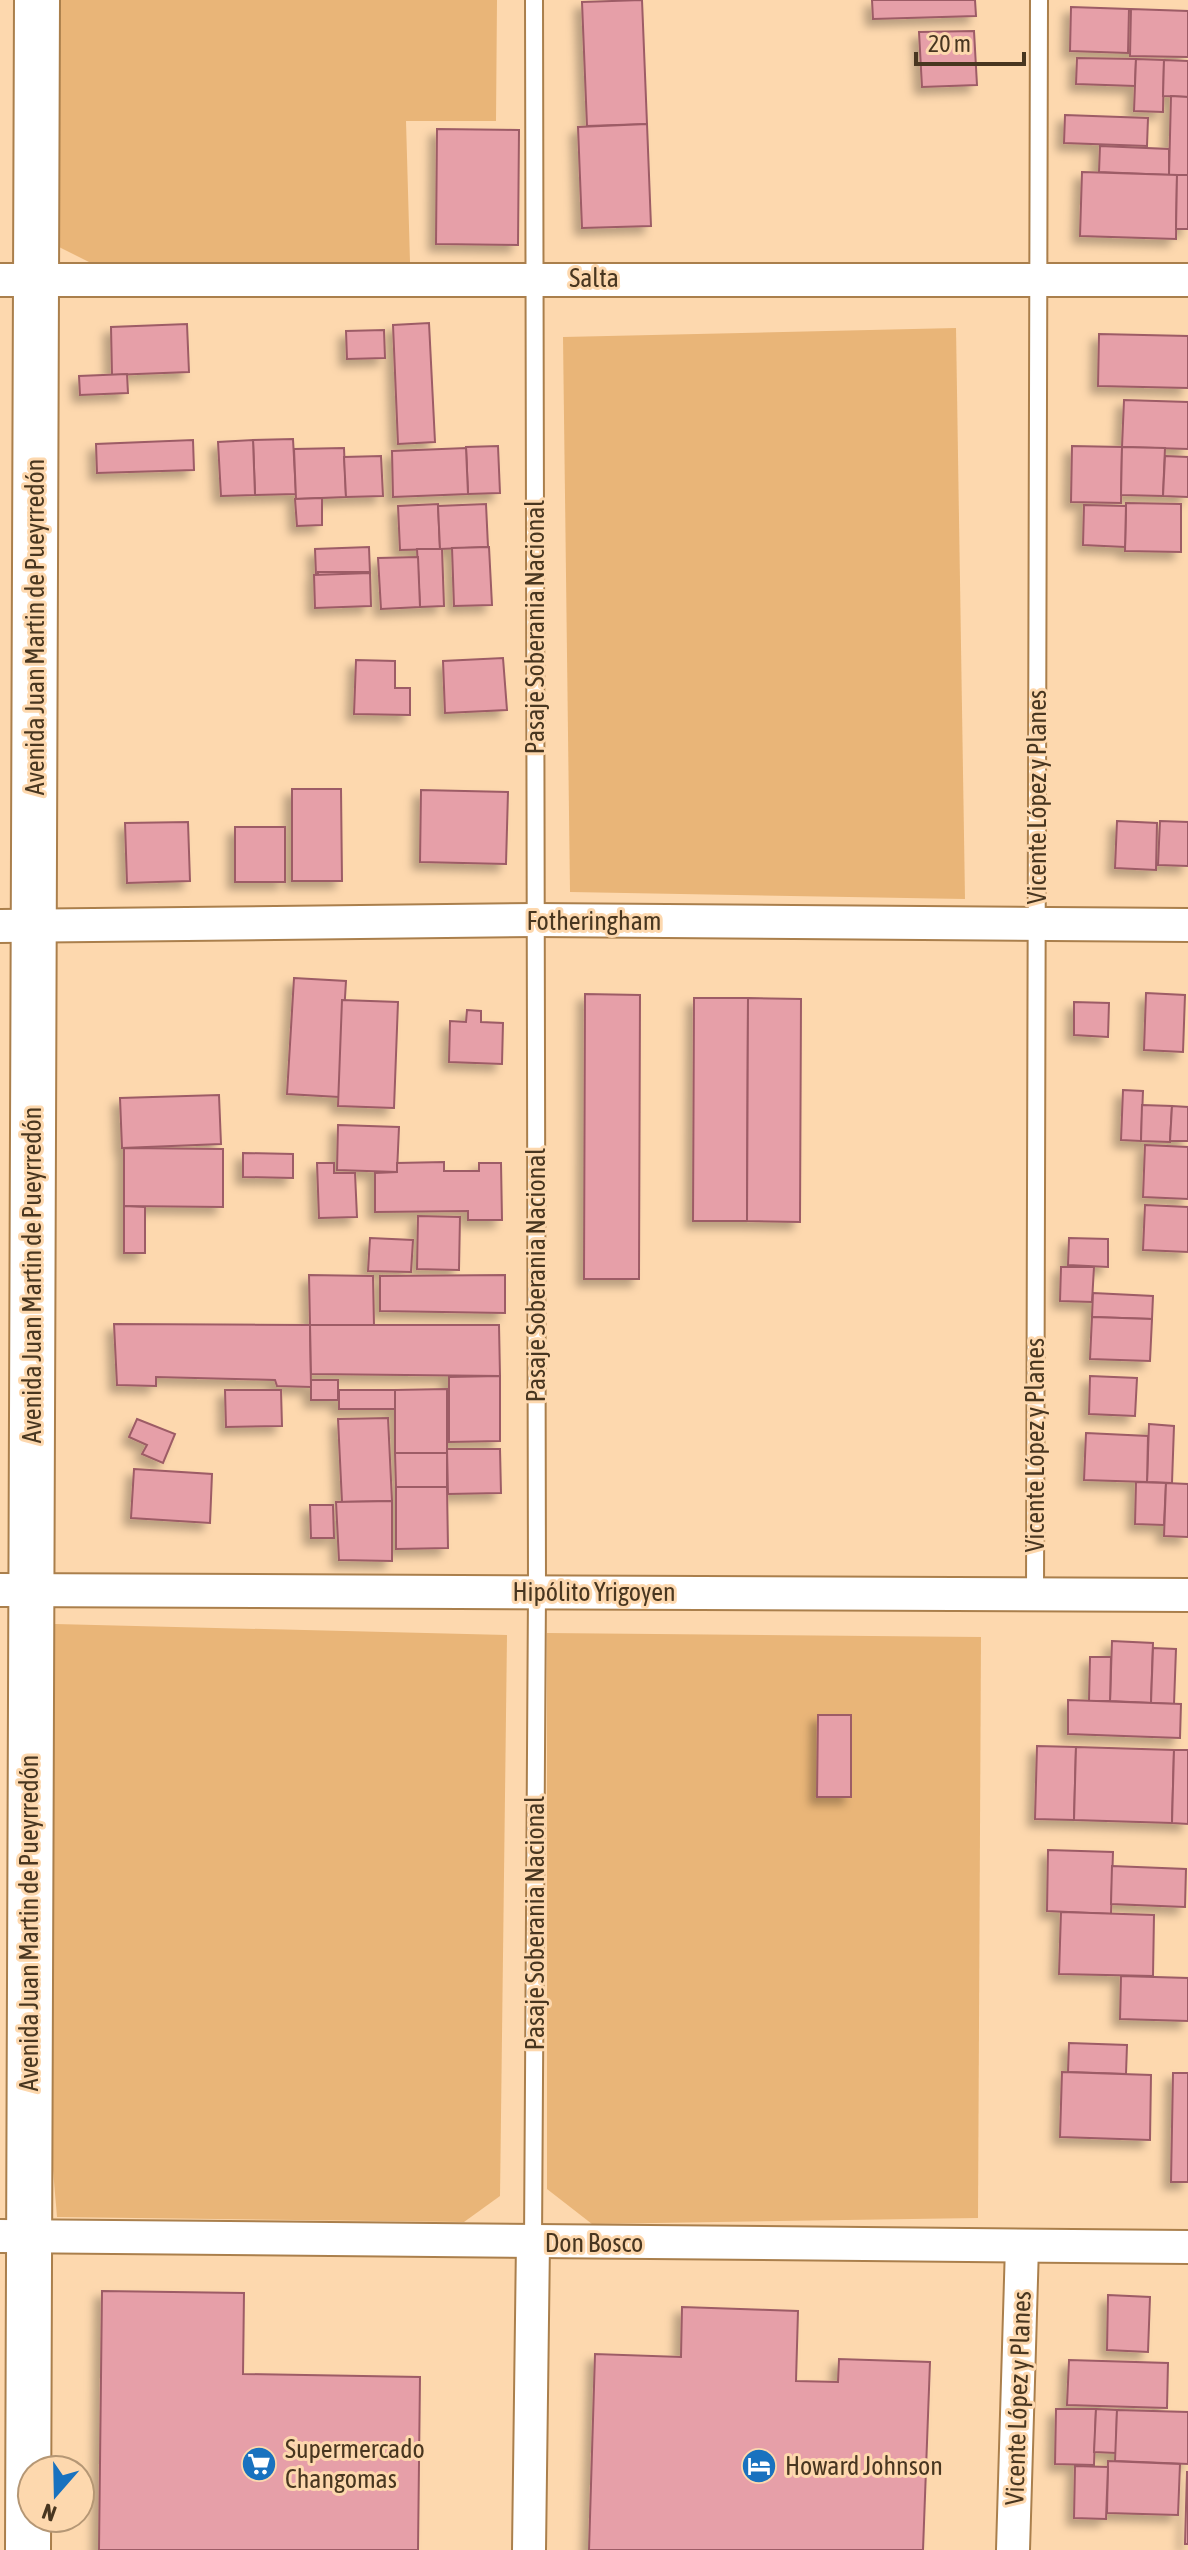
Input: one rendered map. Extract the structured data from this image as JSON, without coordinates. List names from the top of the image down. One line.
{"streets":{"main road":["Avenida Juan Martin de Pueyrredón"],"street":["Salta","Pasaje Soberania Nacional","Vicente López y Planes","Fotheringham","Hipólito Yrigoyen","Don Bosco"]},"crossings":[["Salta","Avenida Juan Martin de Pueyrredón"],["Salta","Pasaje Soberania Nacional"],["Salta","Vicente López y Planes"],["Avenida Juan Martin de Pueyrredón","Fotheringham"],["Avenida Juan Martin de Pueyrredón","Hipólito Yrigoyen"],["Avenida Juan Martin de Pueyrredón","Don Bosco"],["Pasaje Soberania Nacional","Fotheringham"],["Pasaje Soberania Nacional","Hipólito Yrigoyen"],["Pasaje Soberania Nacional","Don Bosco"],["Vicente López y Planes","Fotheringham"],["Vicente López y Planes","Hipólito Yrigoyen"],["Vicente López y Planes","Don Bosco"]],"places":{"supermarket":["Supermercado Changomas"],"hotel":["Howard Johnson"]},"scale_bar":"20 m","north":"bottom"}
